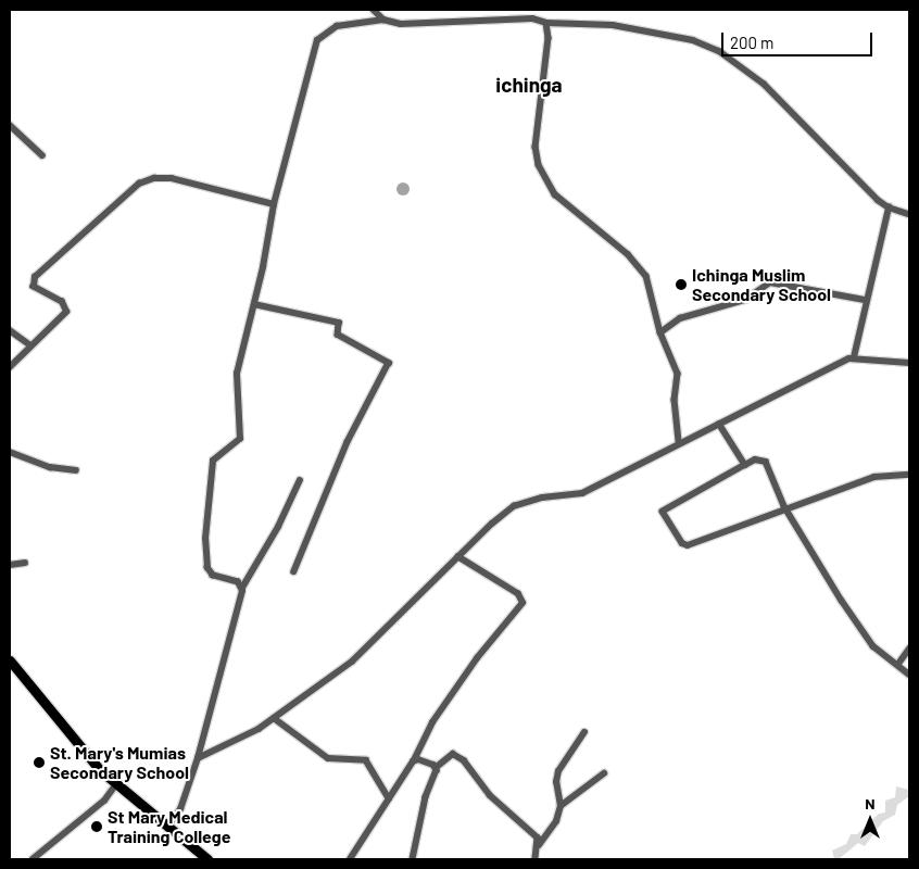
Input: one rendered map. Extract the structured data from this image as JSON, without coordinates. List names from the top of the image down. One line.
{"districts":["ichinga"],"places":["Ichinga Muslim Secondary School","St. Mary's Mumias Secondary School","St Mary Medical Training College"],"scale_bar":"200 m","north":"top"}
